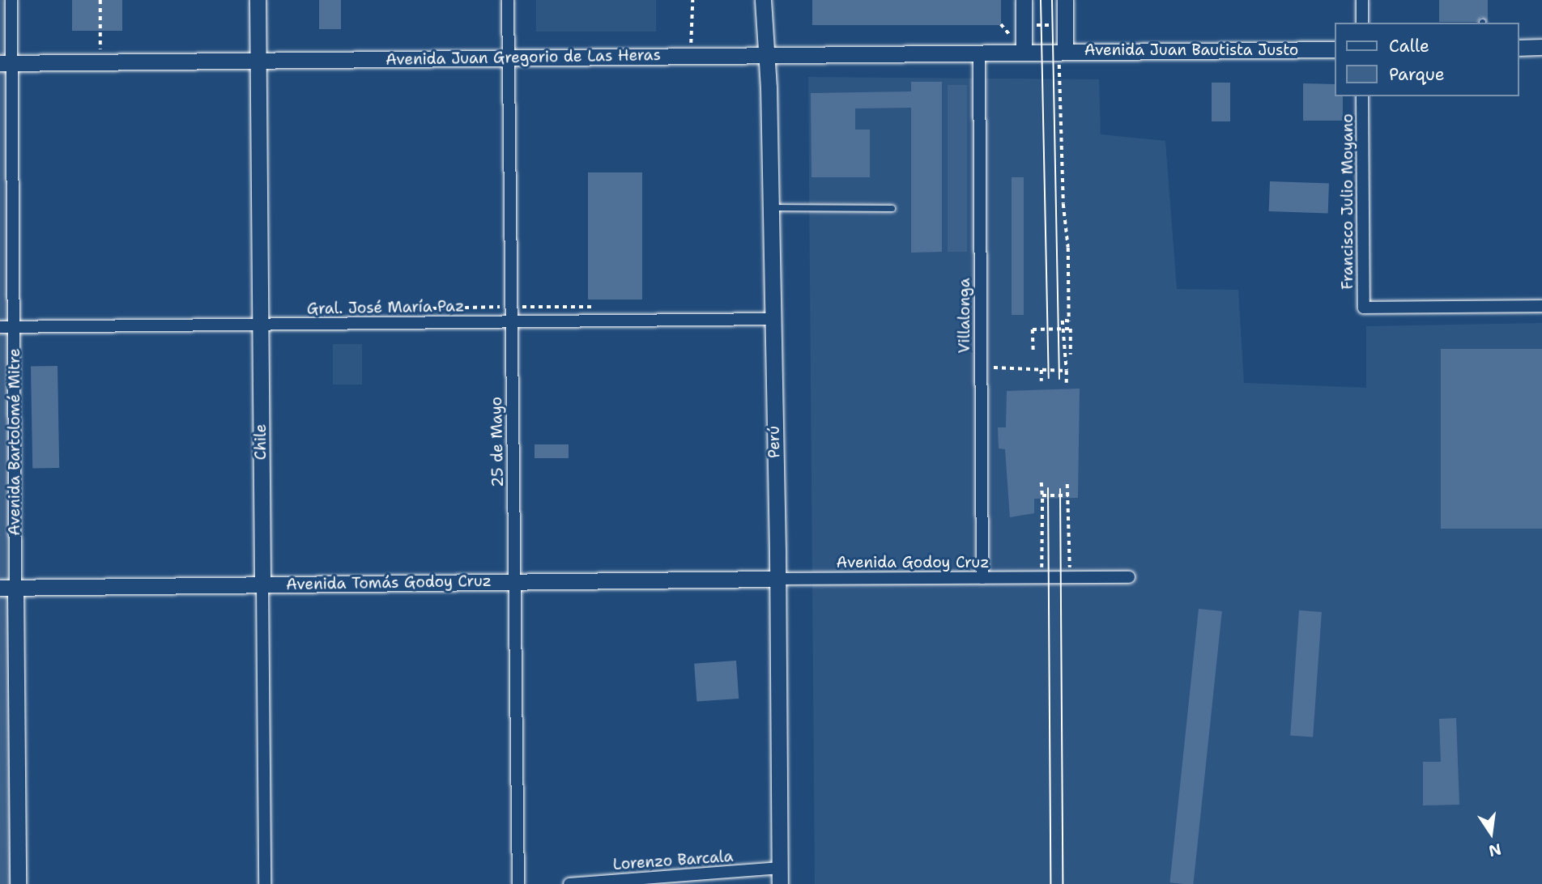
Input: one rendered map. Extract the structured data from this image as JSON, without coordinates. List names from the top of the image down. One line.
{"streets":{"main road":["Avenida Juan Bautista Justo","Avenida Juan Gregorio de Las Heras","Avenida Bartolomé Mitre","Chile","Perú","Avenida Tomás Godoy Cruz"],"street":["Francisco Julio Moyano","Gral. José María Paz","Villalonga","25 de Mayo","Avenida Godoy Cruz","Lorenzo Barcala"]},"crossings":[["Avenida Juan Bautista Justo","Avenida Juan Gregorio de Las Heras"],["Avenida Juan Gregorio de Las Heras","Villalonga"],["Avenida Juan Gregorio de Las Heras","Avenida Bartolomé Mitre"],["Avenida Juan Gregorio de Las Heras","Chile"],["Avenida Juan Gregorio de Las Heras","25 de Mayo"],["Avenida Juan Gregorio de Las Heras","Perú"],["Gral. José María Paz","Avenida Bartolomé Mitre"],["Gral. José María Paz","Chile"],["Gral. José María Paz","25 de Mayo"],["Gral. José María Paz","Perú"],["Villalonga","Avenida Godoy Cruz"],["Avenida Bartolomé Mitre","Avenida Tomás Godoy Cruz"],["Chile","Avenida Tomás Godoy Cruz"],["25 de Mayo","Avenida Tomás Godoy Cruz"],["Perú","Avenida Godoy Cruz"],["Perú","Avenida Tomás Godoy Cruz"],["Perú","Lorenzo Barcala"],["Avenida Godoy Cruz","Avenida Tomás Godoy Cruz"]],"legend":["Calle","Parque"],"north":"bottom"}
